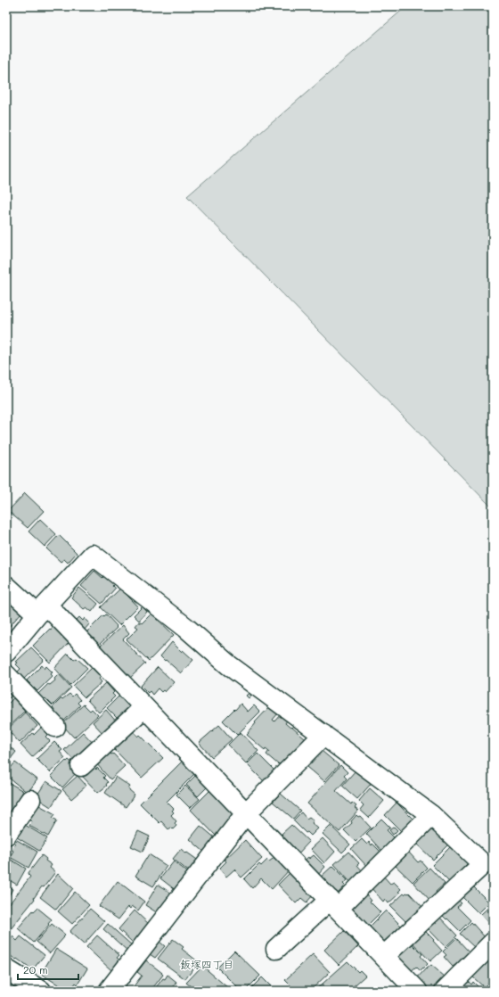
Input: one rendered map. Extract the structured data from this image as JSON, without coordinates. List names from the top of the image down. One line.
{"districts":["飯塚四丁目"],"scale_bar":"20 m"}
